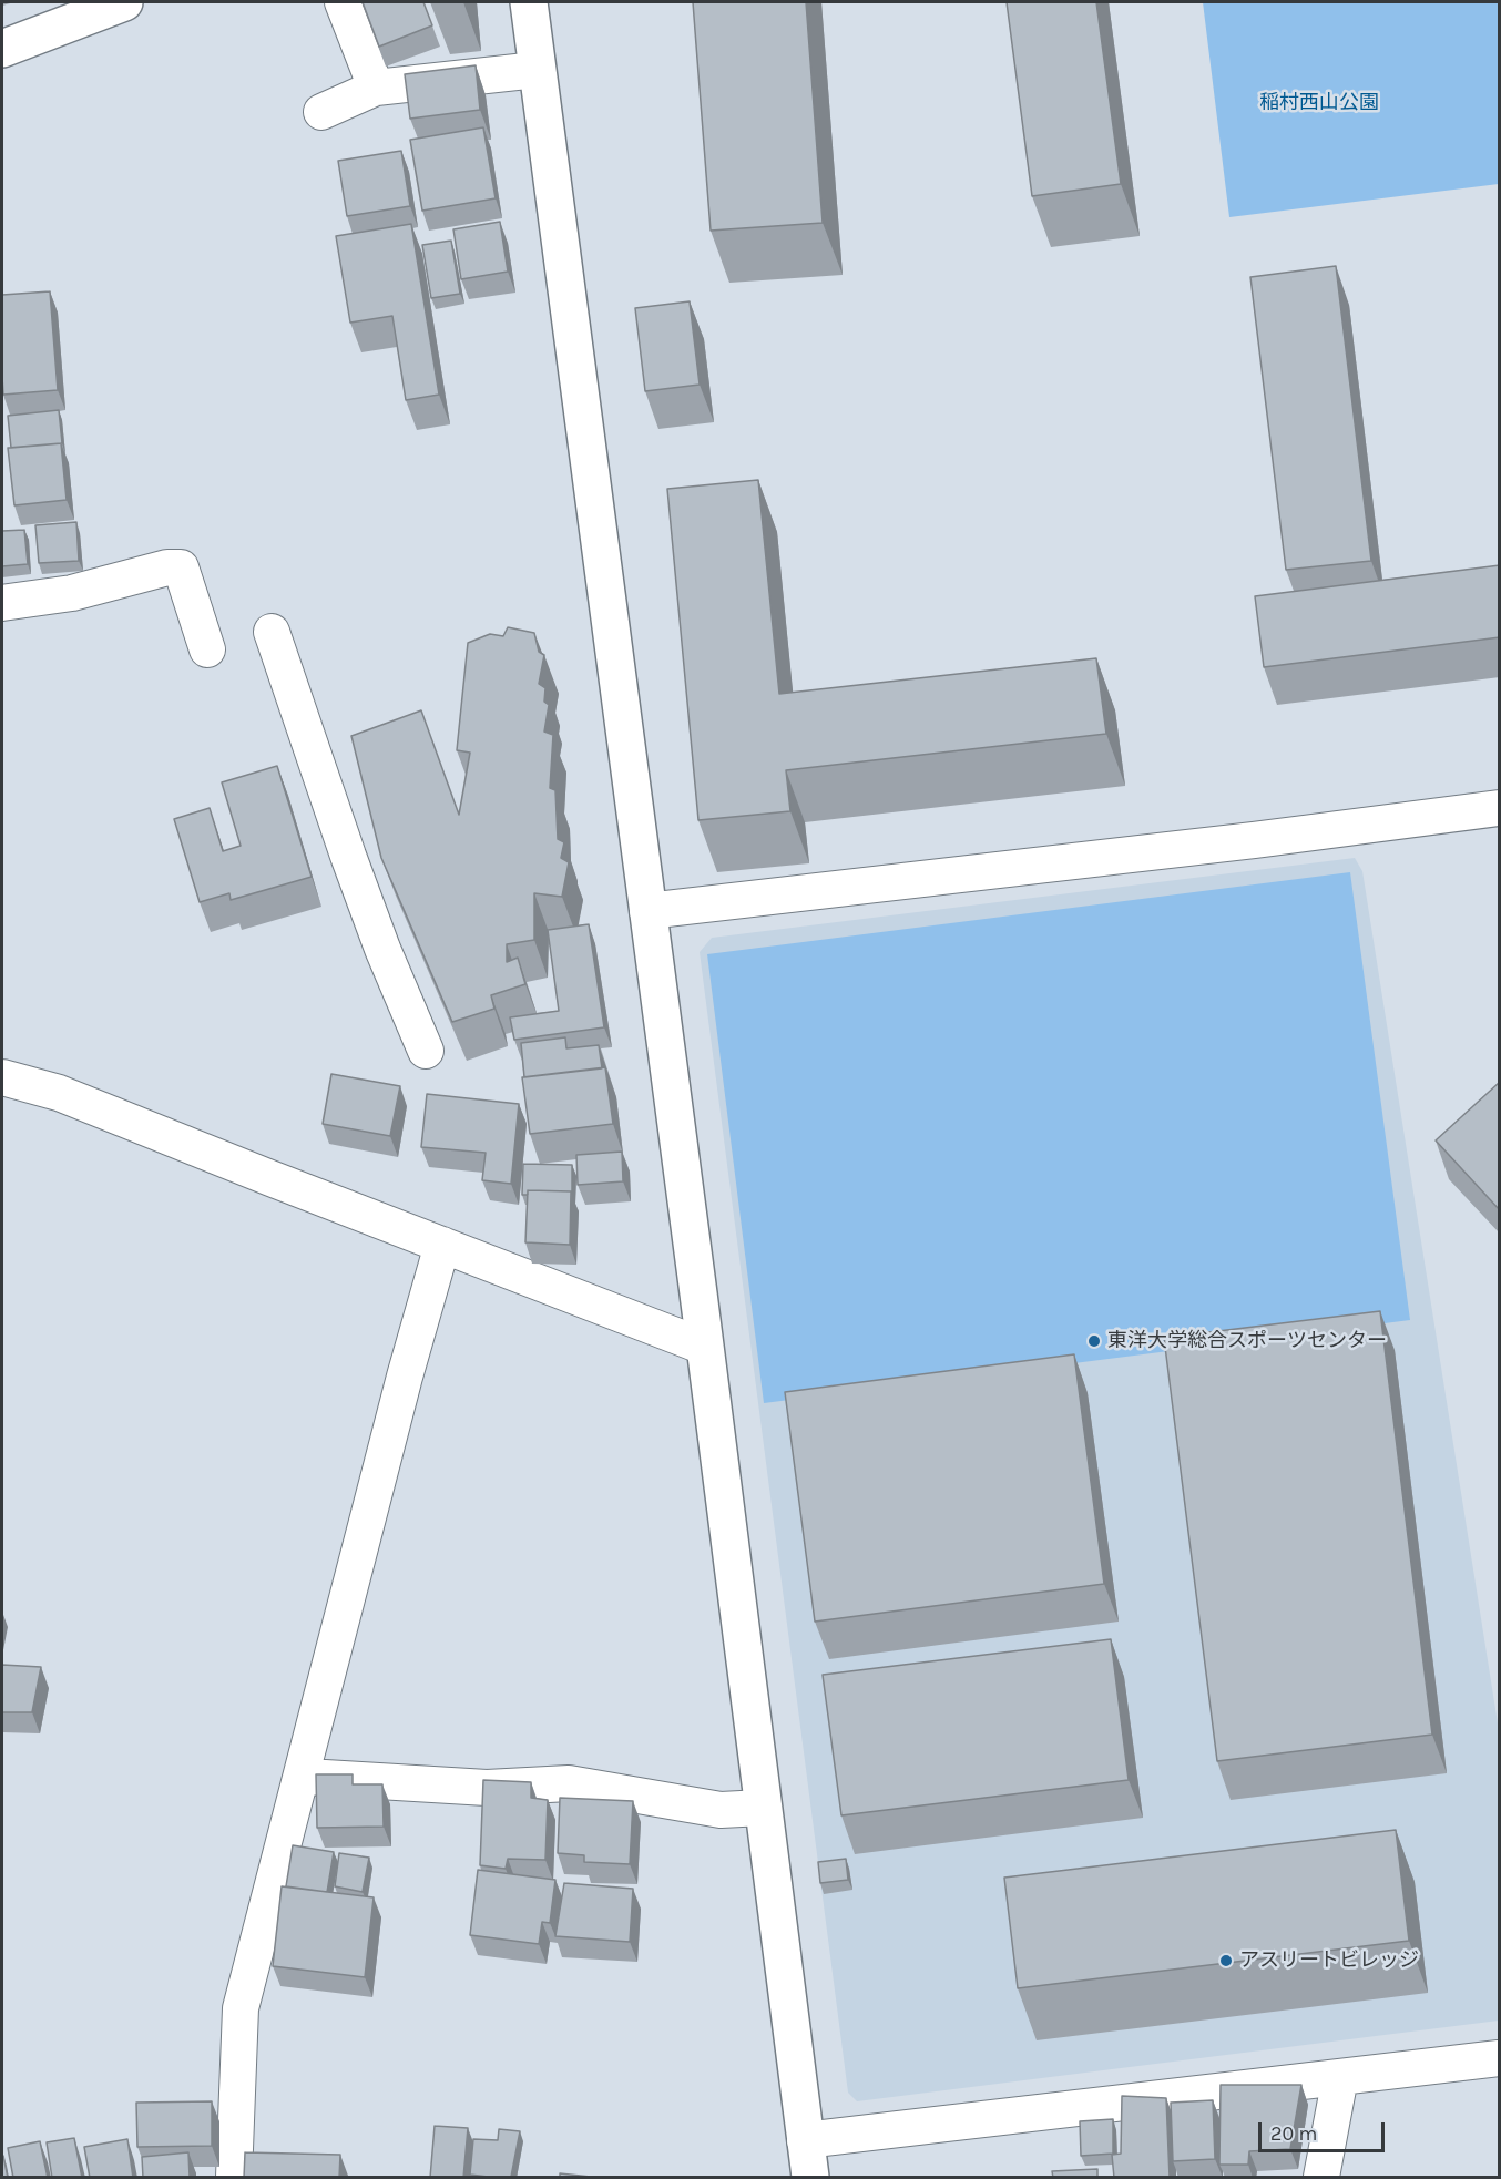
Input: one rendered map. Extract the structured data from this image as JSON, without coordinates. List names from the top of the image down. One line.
{"parks":["稲村西山公園"],"places":["東洋大学総合スポーツセンター","アスリートビレッジ"],"scale_bar":"20 m"}
